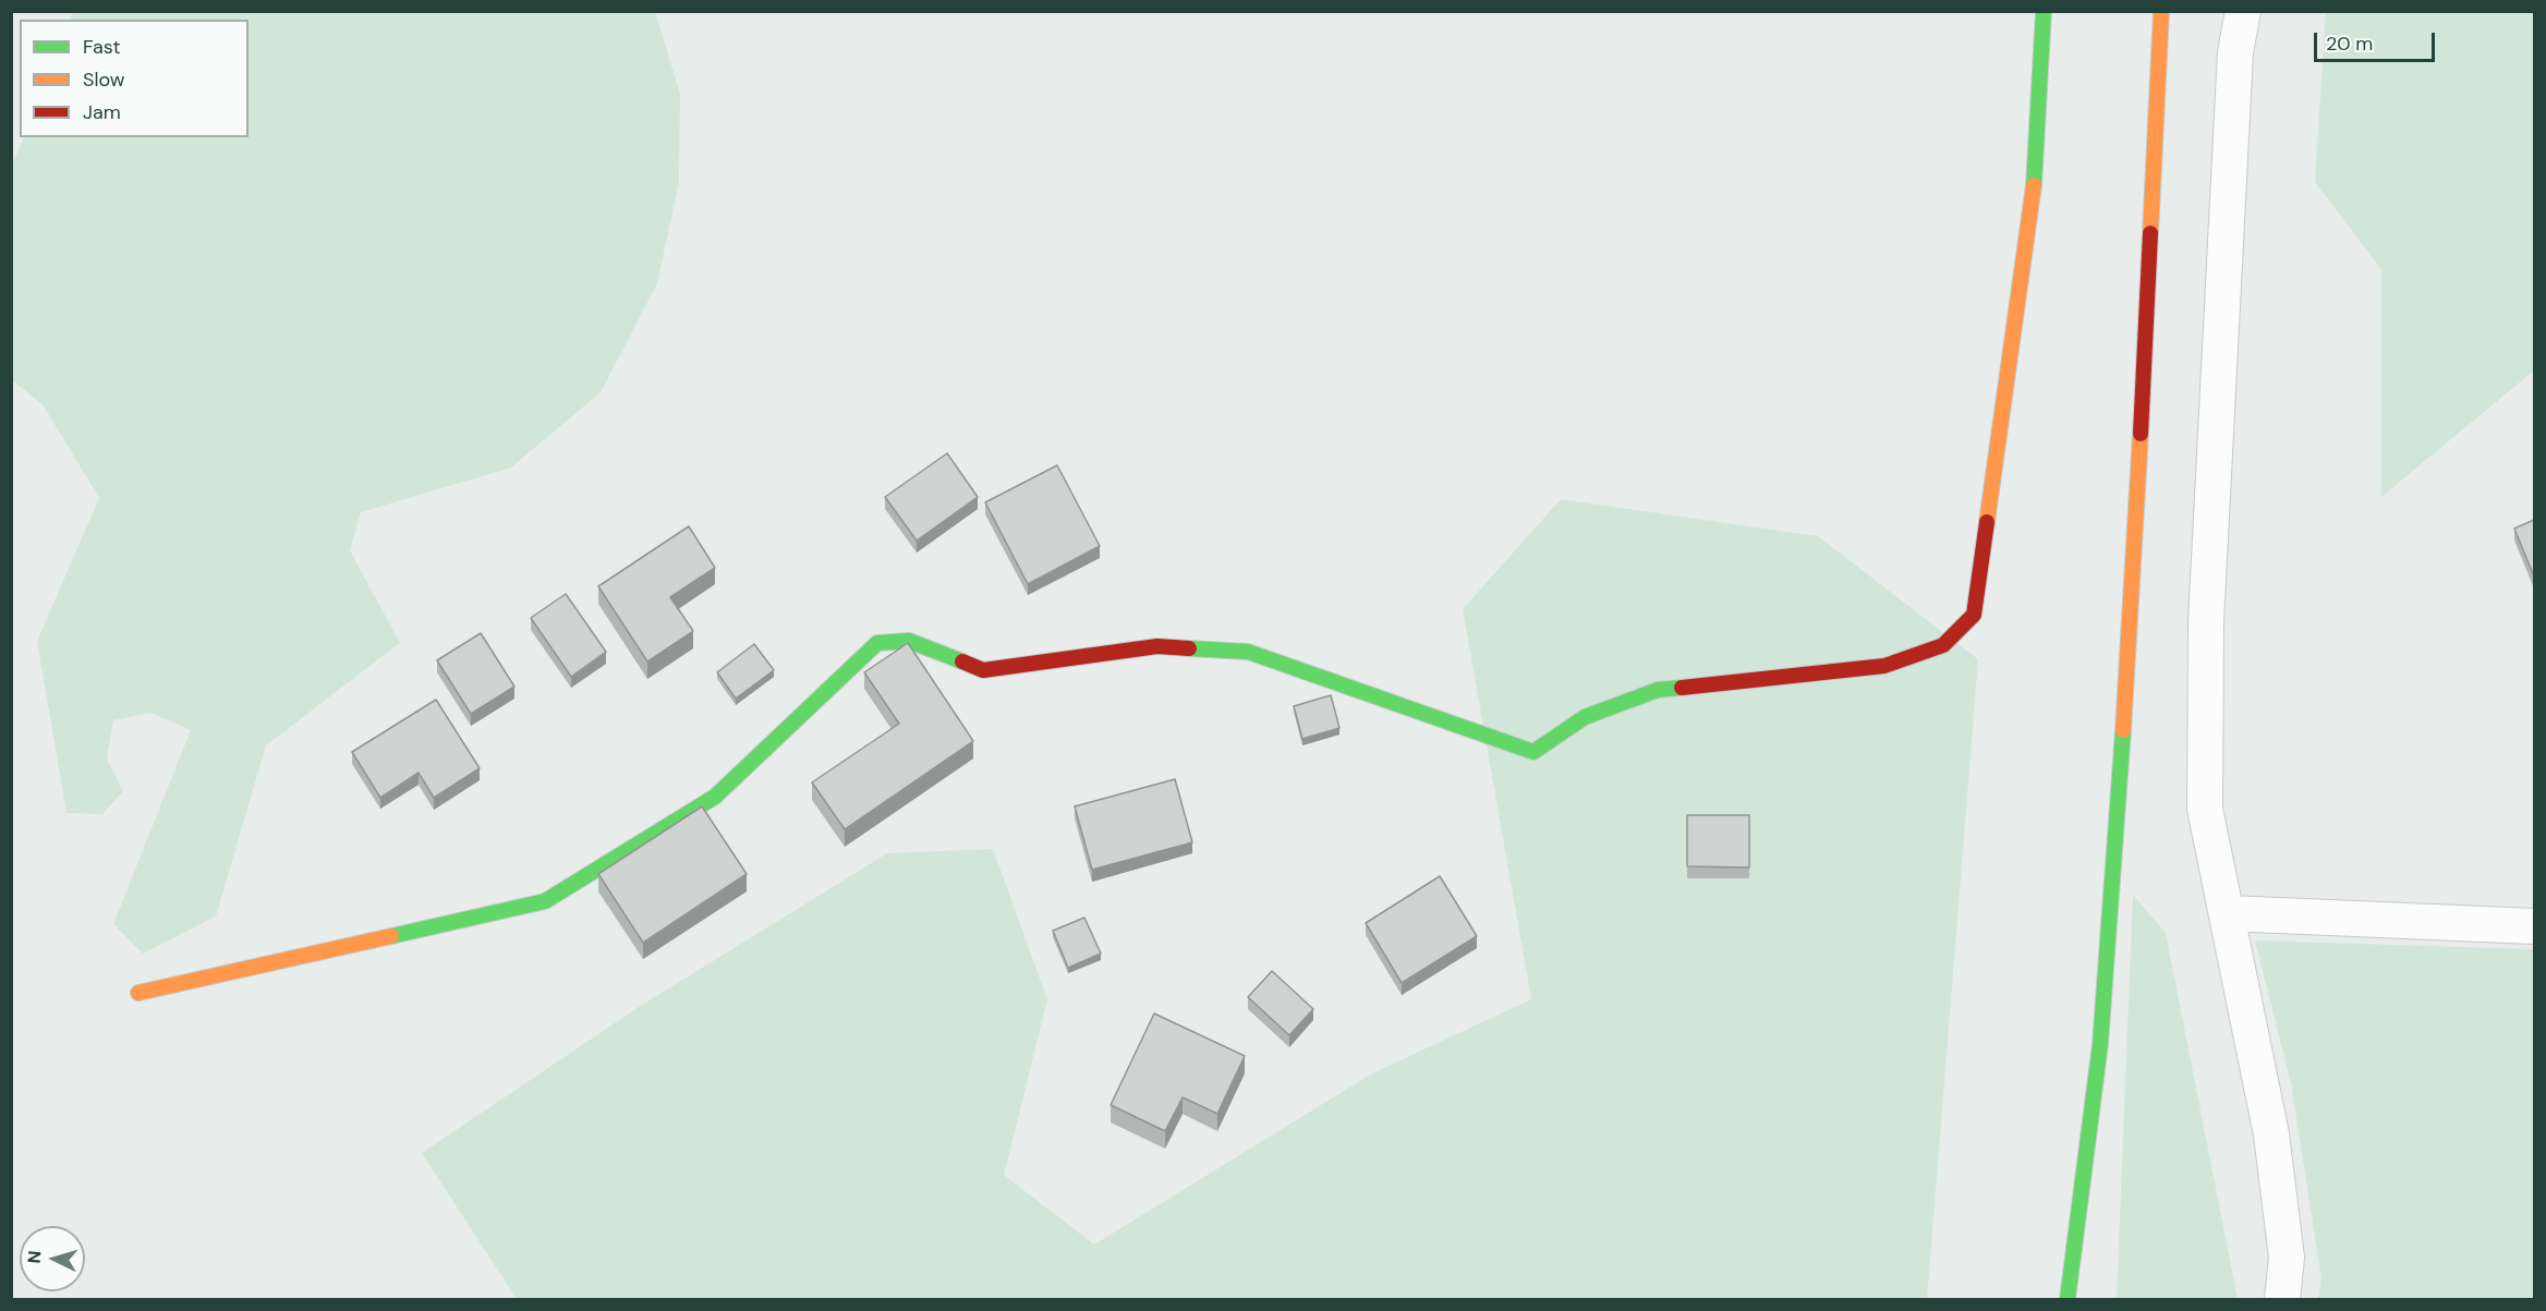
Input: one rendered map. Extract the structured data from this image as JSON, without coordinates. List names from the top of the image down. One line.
{"legend":["Fast","Slow","Jam"],"scale_bar":"20 m","north":"left"}
